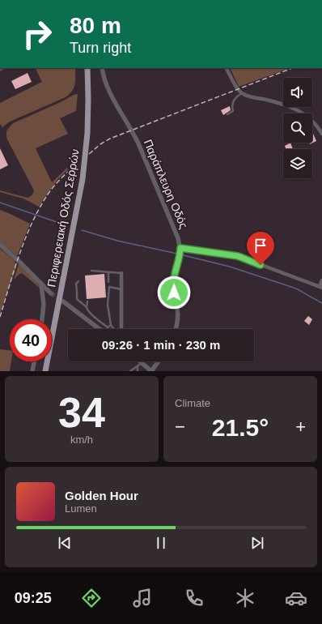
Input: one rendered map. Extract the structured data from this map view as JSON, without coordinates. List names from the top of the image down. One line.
{"streets":{"main road":["Περιφερειακή Οδός Σερρών"],"street":["Παράπλευρη Οδός"]},"page":{"turn":["80 m","Turn right"],"limit":"40","trip":"09:26 · 1 min · 230 m","tile":[["34","km/h"],"Climate"],"heat":["−","21.5°","+"],"song":["Golden Hour","Lumen"],"tabs":"09:25"}}
